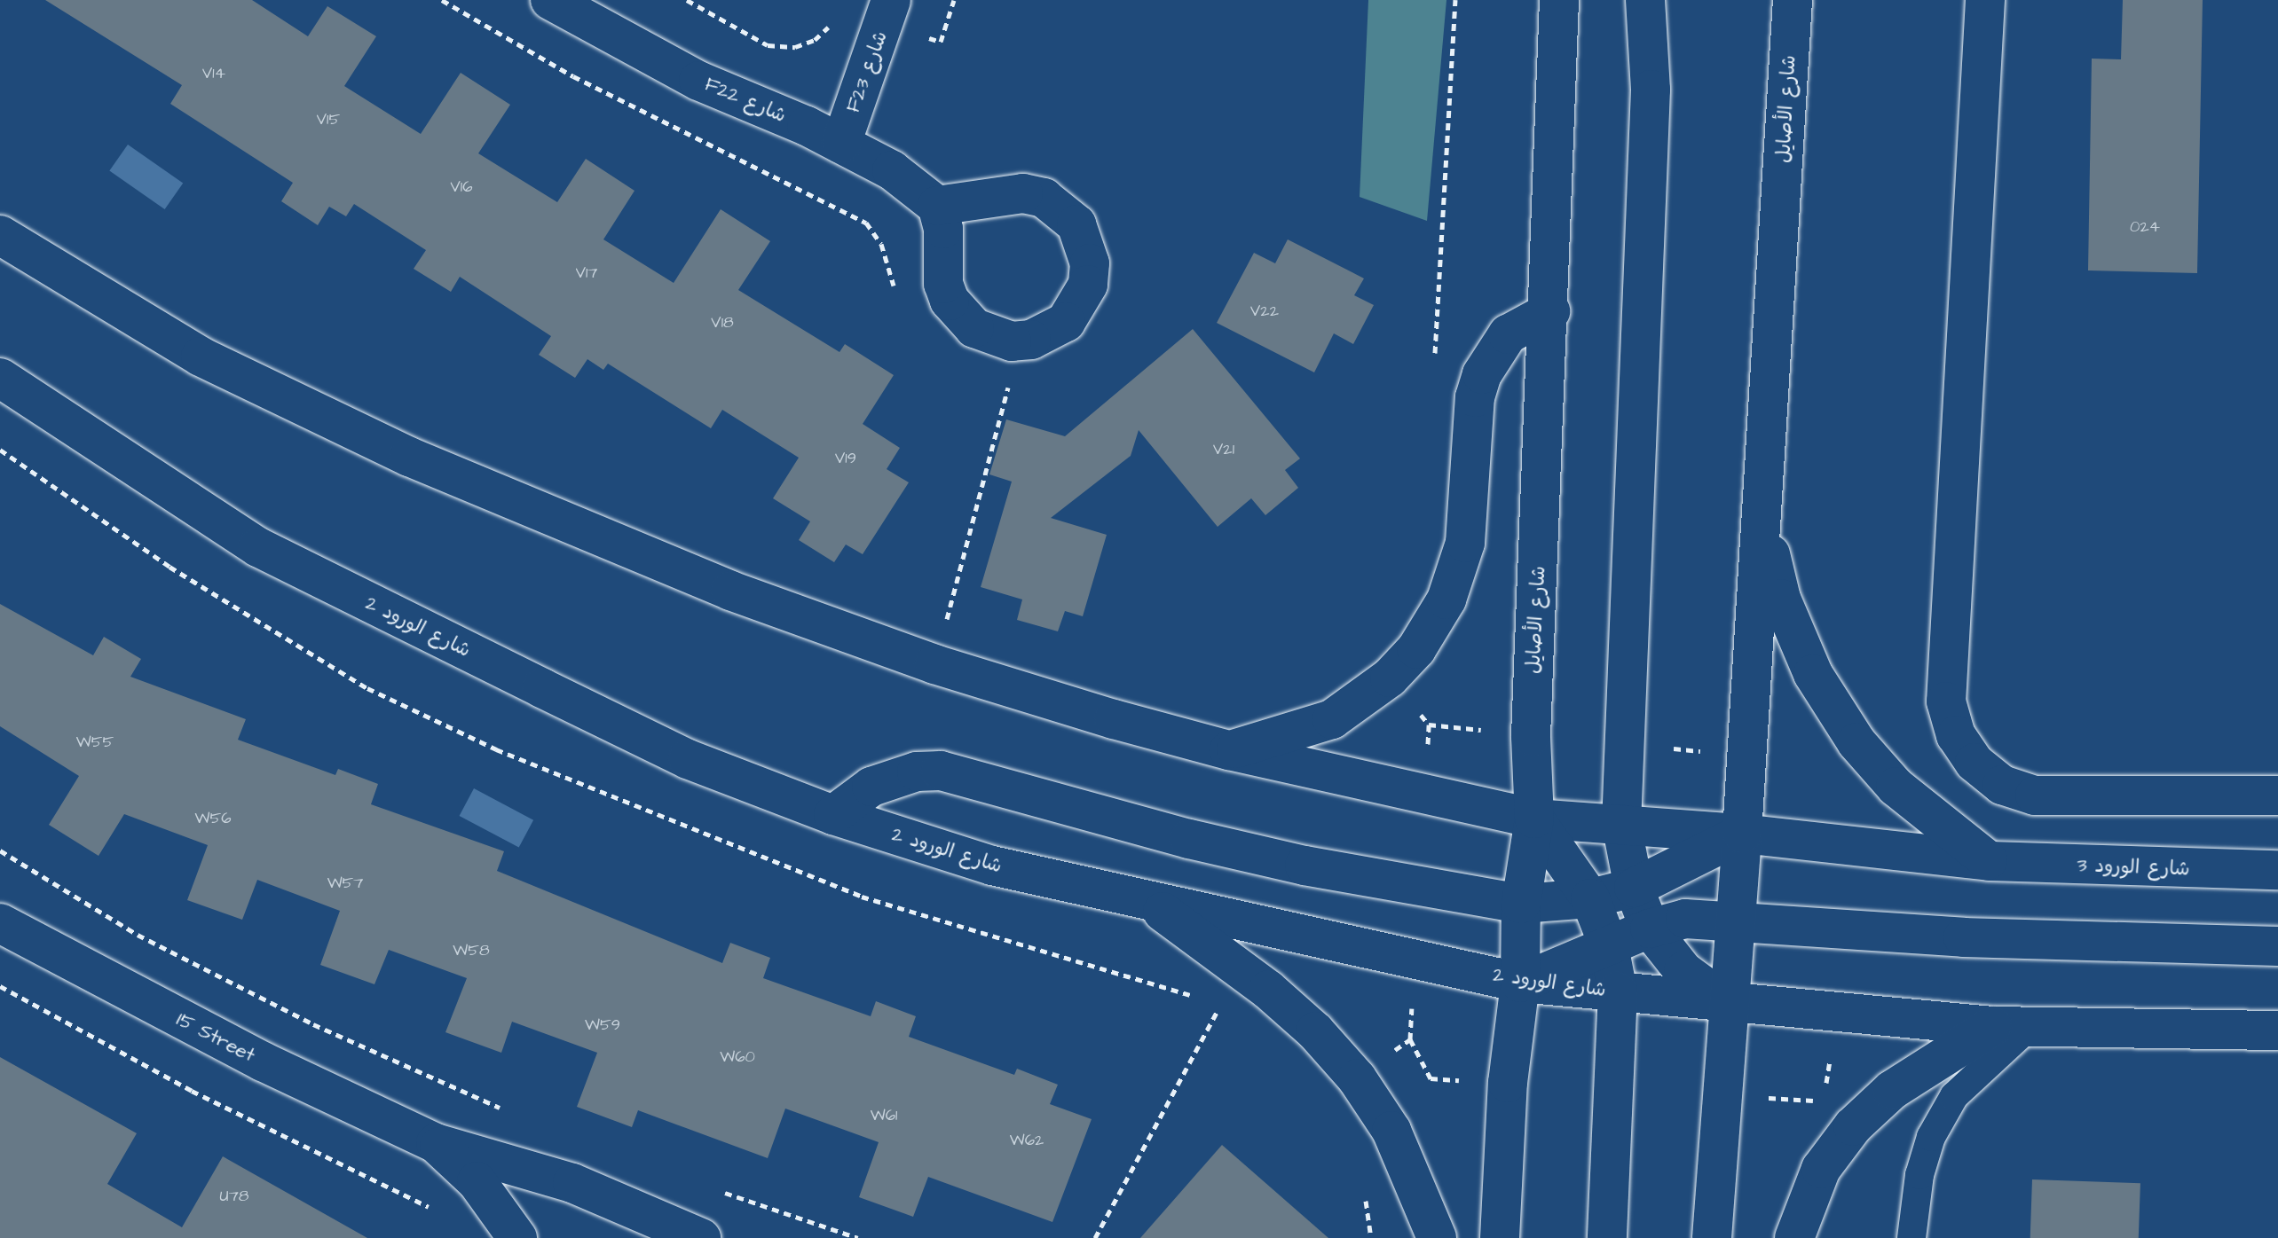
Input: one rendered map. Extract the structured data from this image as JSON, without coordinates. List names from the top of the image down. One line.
{"streets":{"street":["F23 شارع","F22 شارع","شارع الأصايل","شارع الورود 2","شارع الورود 3","I5 Street"]},"crossings":[["F23 شارع","F22 شارع"],["شارع الأصايل","شارع الورود 2"]],"house_numbers":["V14","V15","V16","024","V17","V22","V18","V21","V19","W55","W56","W57","W58","W59","W60","W61","W62","U78"]}
